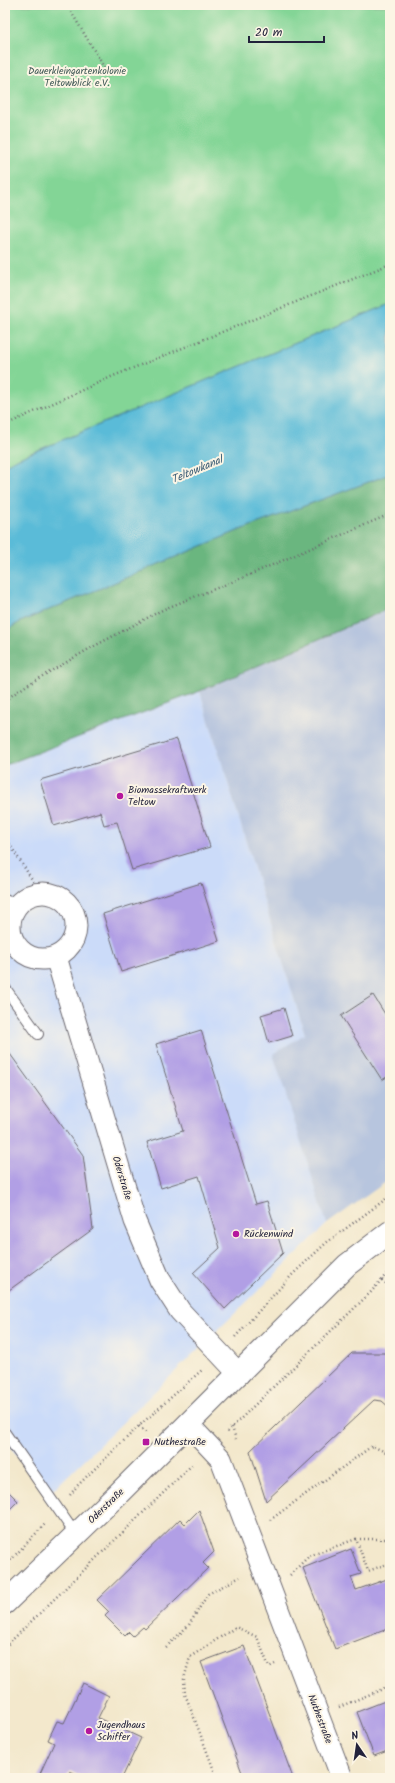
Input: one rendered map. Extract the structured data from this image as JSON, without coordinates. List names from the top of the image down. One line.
{"streets":{"main road":["Oderstraße"],"street":["Nuthestraße"]},"crossings":[["Oderstraße","Nuthestraße"]],"water":["Teltowkanal"],"parks":["Dauerkleingartenkolonie Teltowblick e.V."],"places":{"other":["Biomassekraftwerk Teltow","Rückenwind","Jugendhaus Schiffer"],"transit":["Nuthestraße"]},"scale_bar":"20 m","north":"top"}
